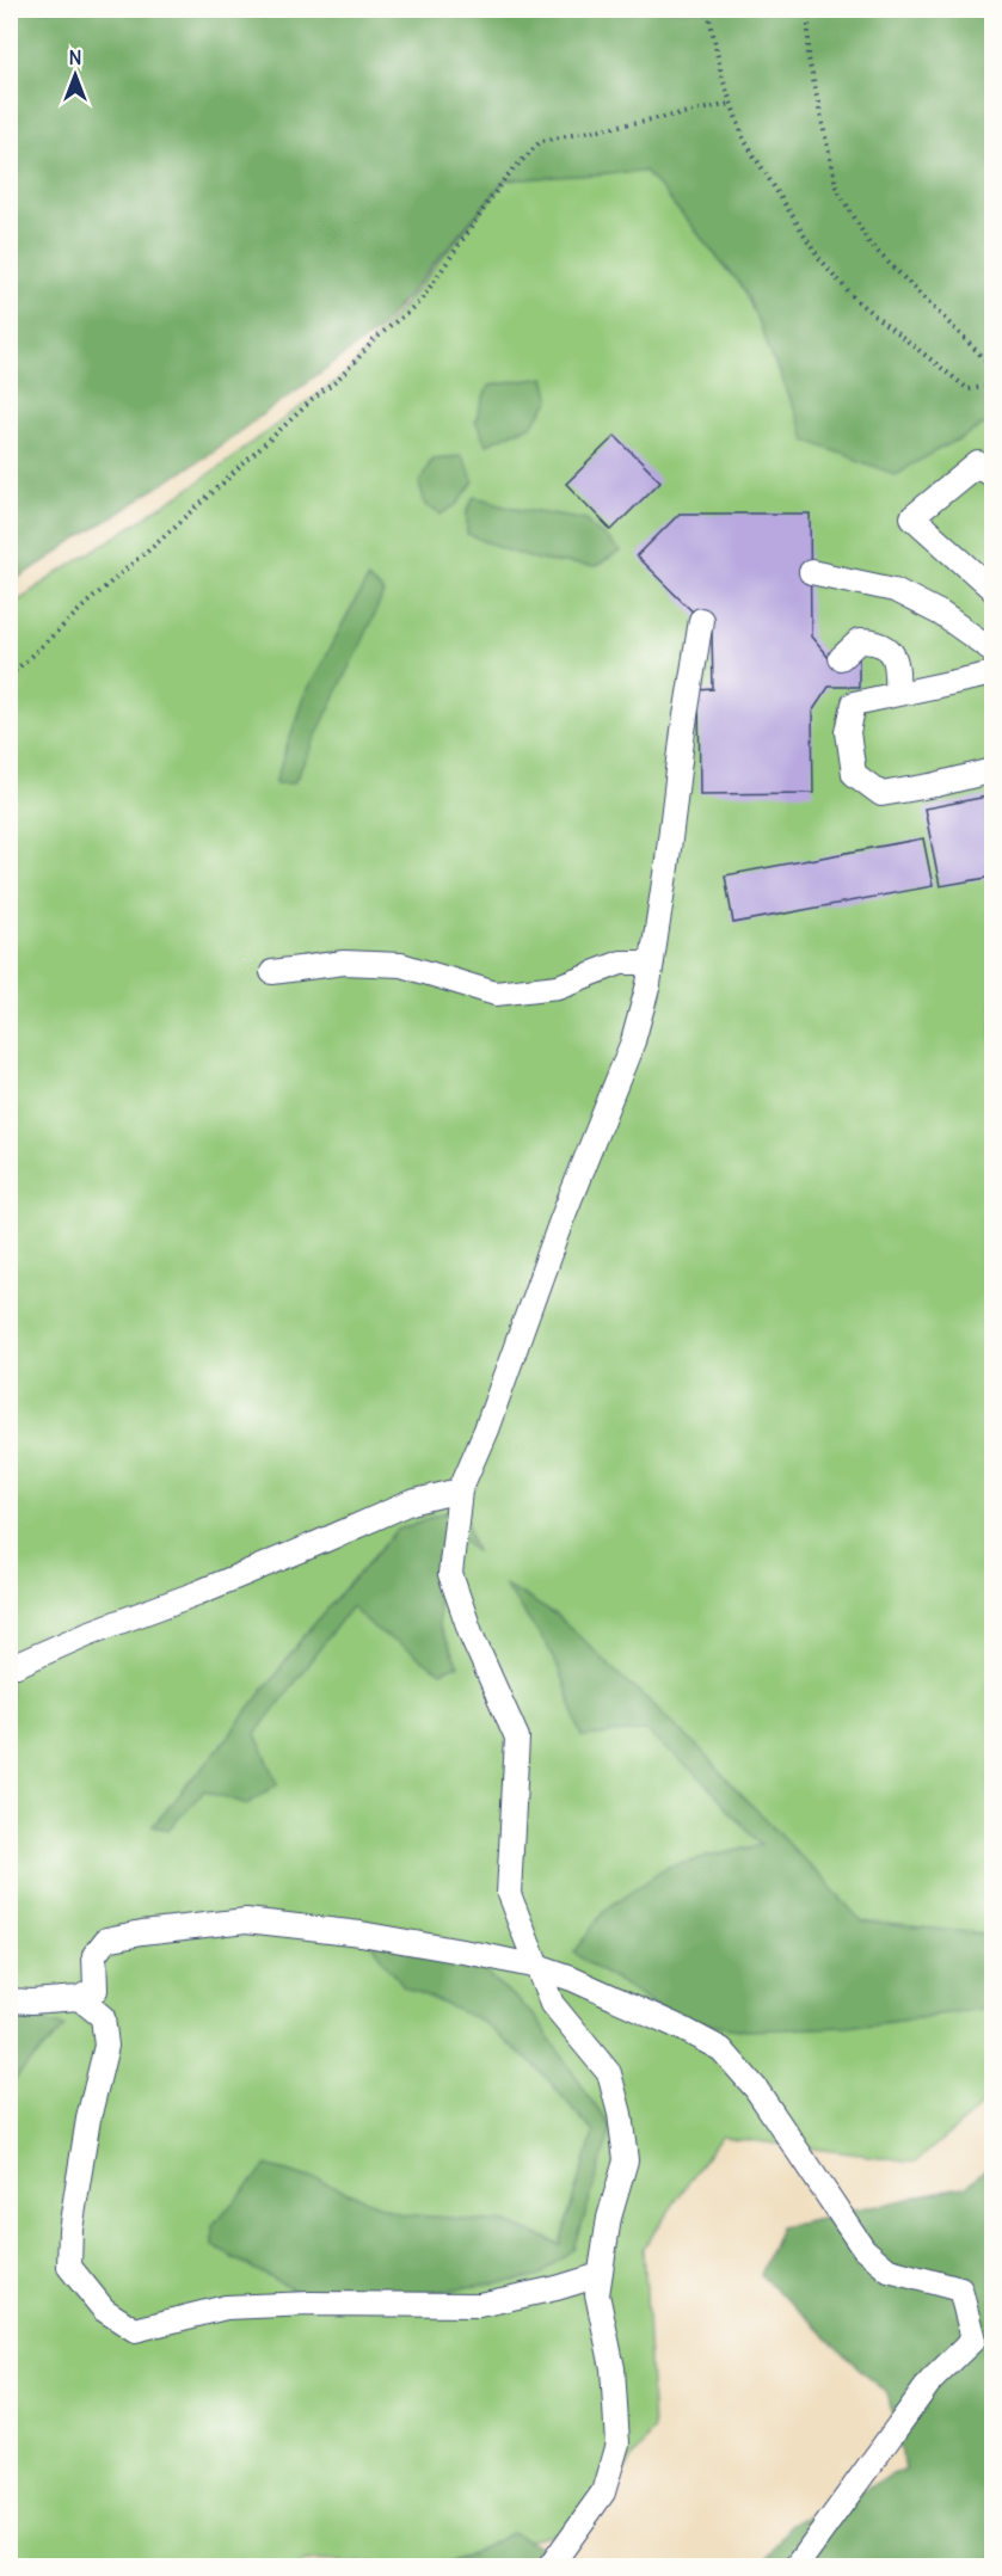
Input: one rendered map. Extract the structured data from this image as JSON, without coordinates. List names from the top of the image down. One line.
{"north":"top"}
